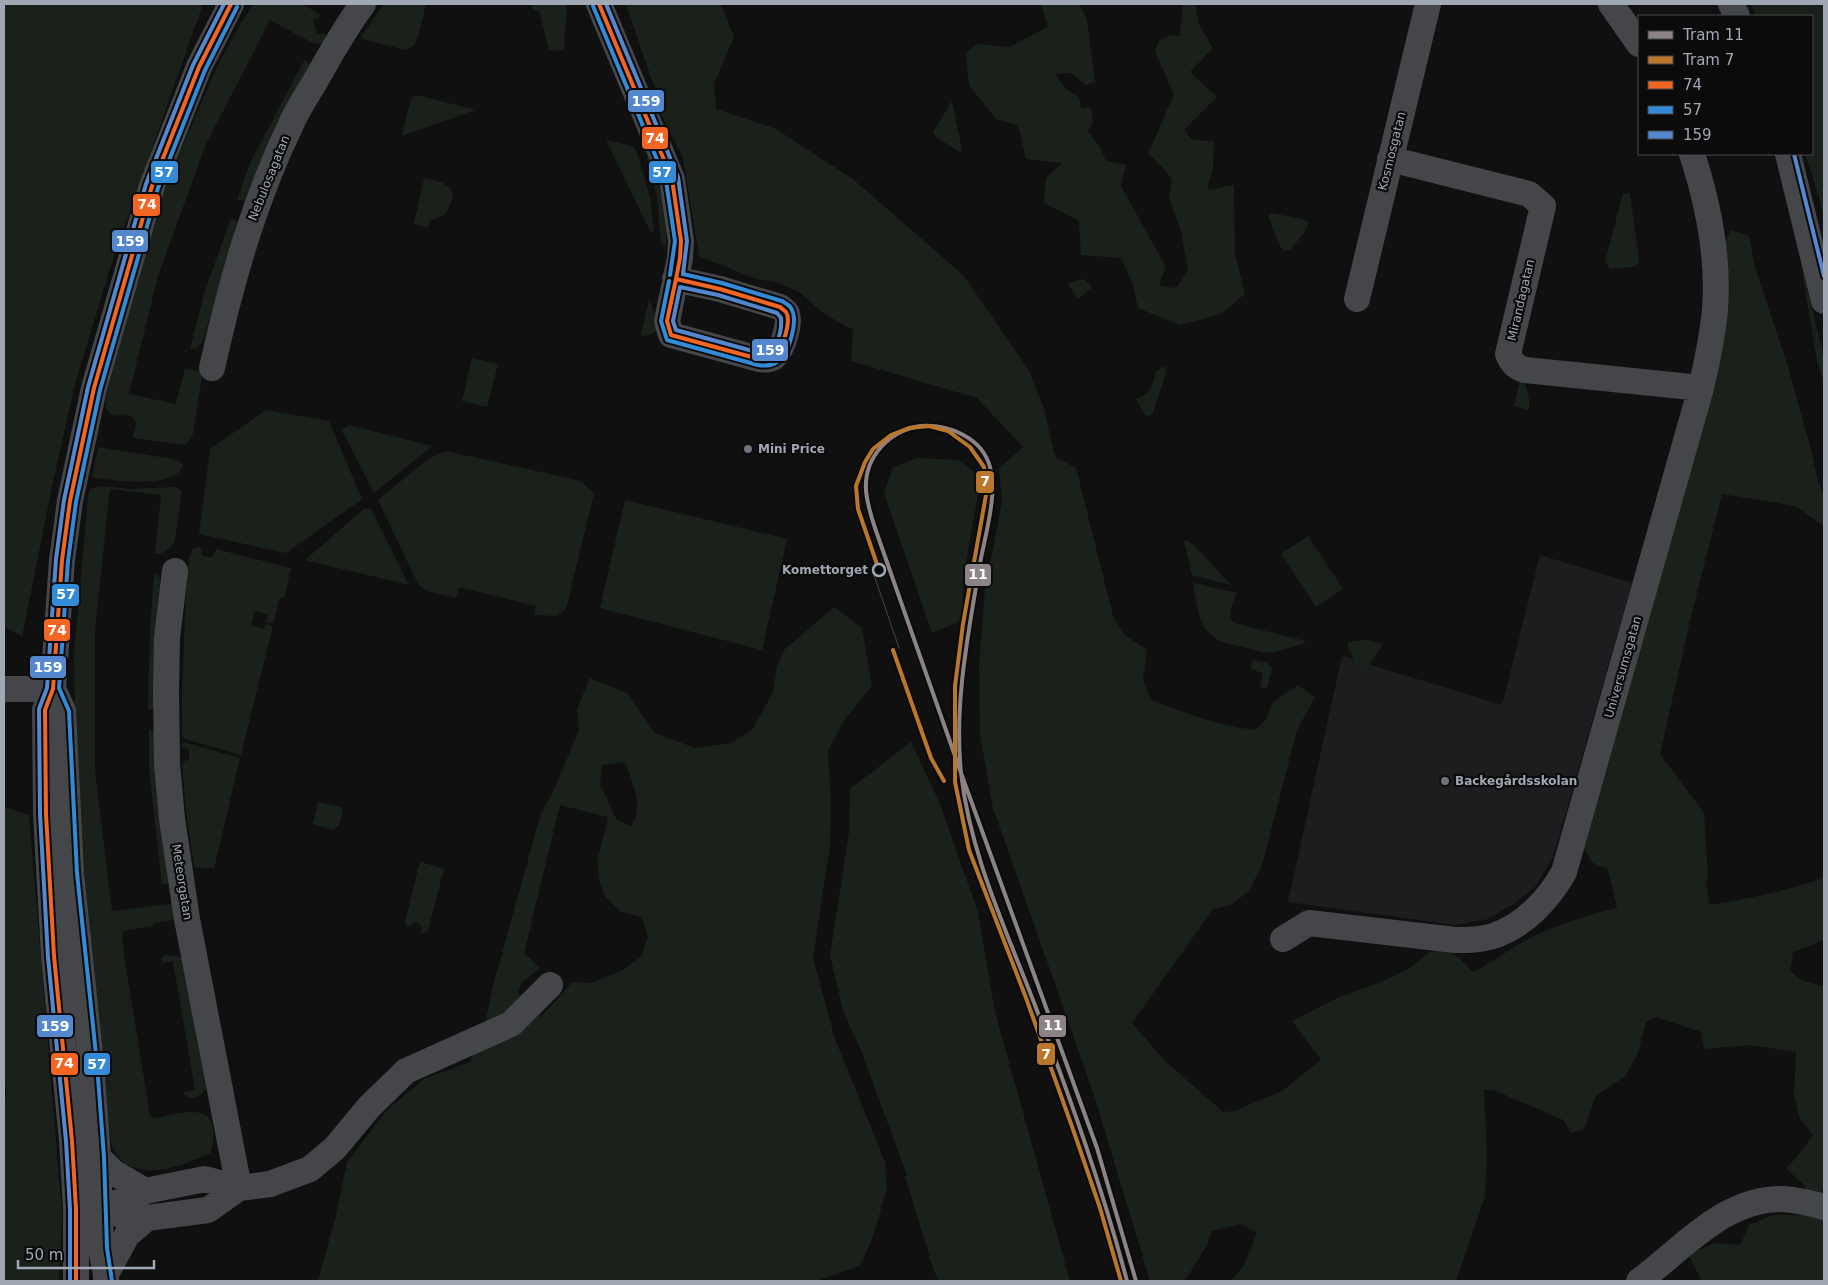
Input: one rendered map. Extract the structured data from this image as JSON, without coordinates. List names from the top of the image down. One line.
{"streets":{"street":["Kosmosgatan","Nebulosagatan","Mirandagatan","Universumsgatan","Meteorgatan"]},"crossings":[["Kosmosgatan","Mirandagatan"],["Mirandagatan","Universumsgatan"]],"places":["Mini Price","Komettorget","Backegårdsskolan"],"lines":["transit line 74","transit line 159","transit line 57","tram line 11","tram line 7"],"legend":["Tram 11","Tram 7","74","57","159"],"scale_bar":"50 m"}
